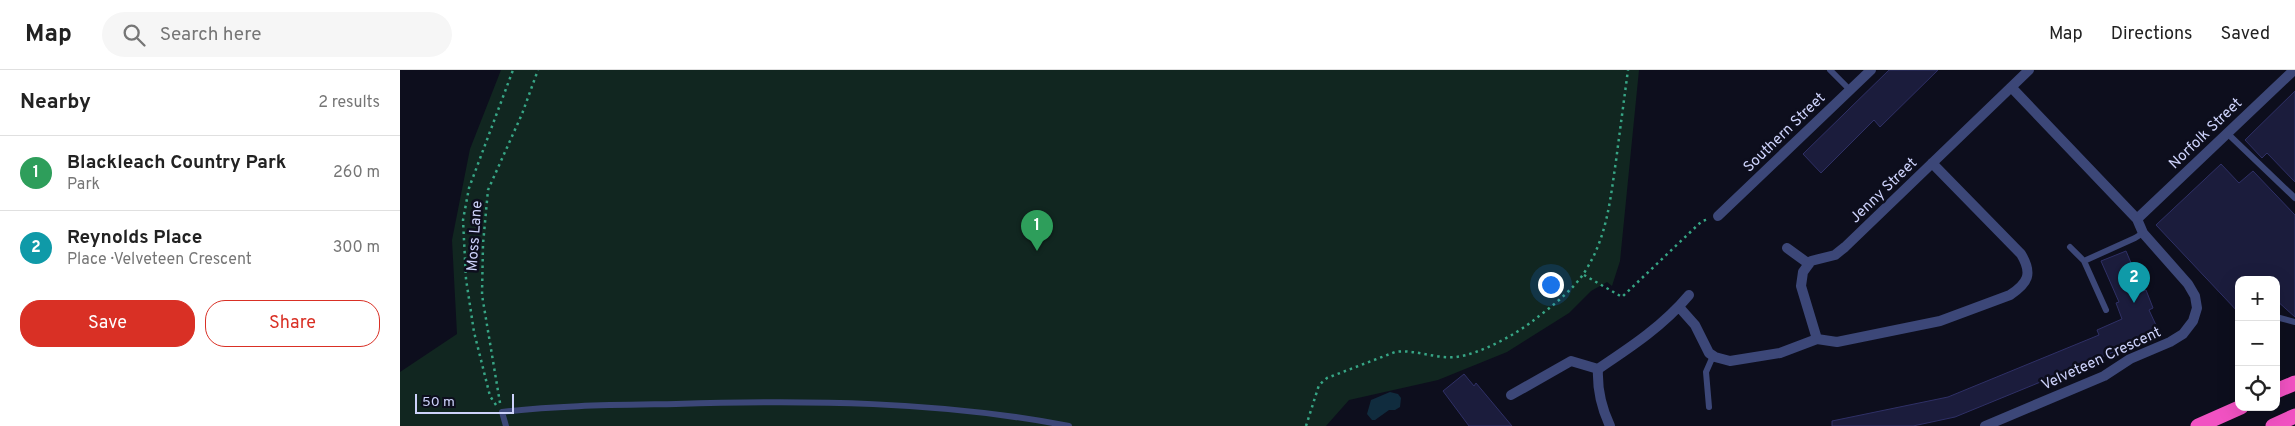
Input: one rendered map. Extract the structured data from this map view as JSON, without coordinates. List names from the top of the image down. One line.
{"streets":{"street":["Southern Street","Norfolk Street","Jenny Street","Velveteen Crescent"],"path":["Moss Lane"]},"crossings":[["Norfolk Street","Velveteen Crescent"],["Jenny Street","Velveteen Crescent"]],"scale_bar":"50 m","page":{"header":"Map","search":"Search here","nav":["Map","Directions","Saved"],"heading":["Nearby","2 results"],"list":[{"mark":"1","name":"Blackleach Country Park","note":"Park","value":"260 m"},{"mark":"2","name":"Reynolds Place","note":"Place · Velveteen Crescent","value":"300 m"}],"pins":["1","2"],"map_buttons":["+","−"],"buttons":["Save","Share"],"scale":"50 m"}}
